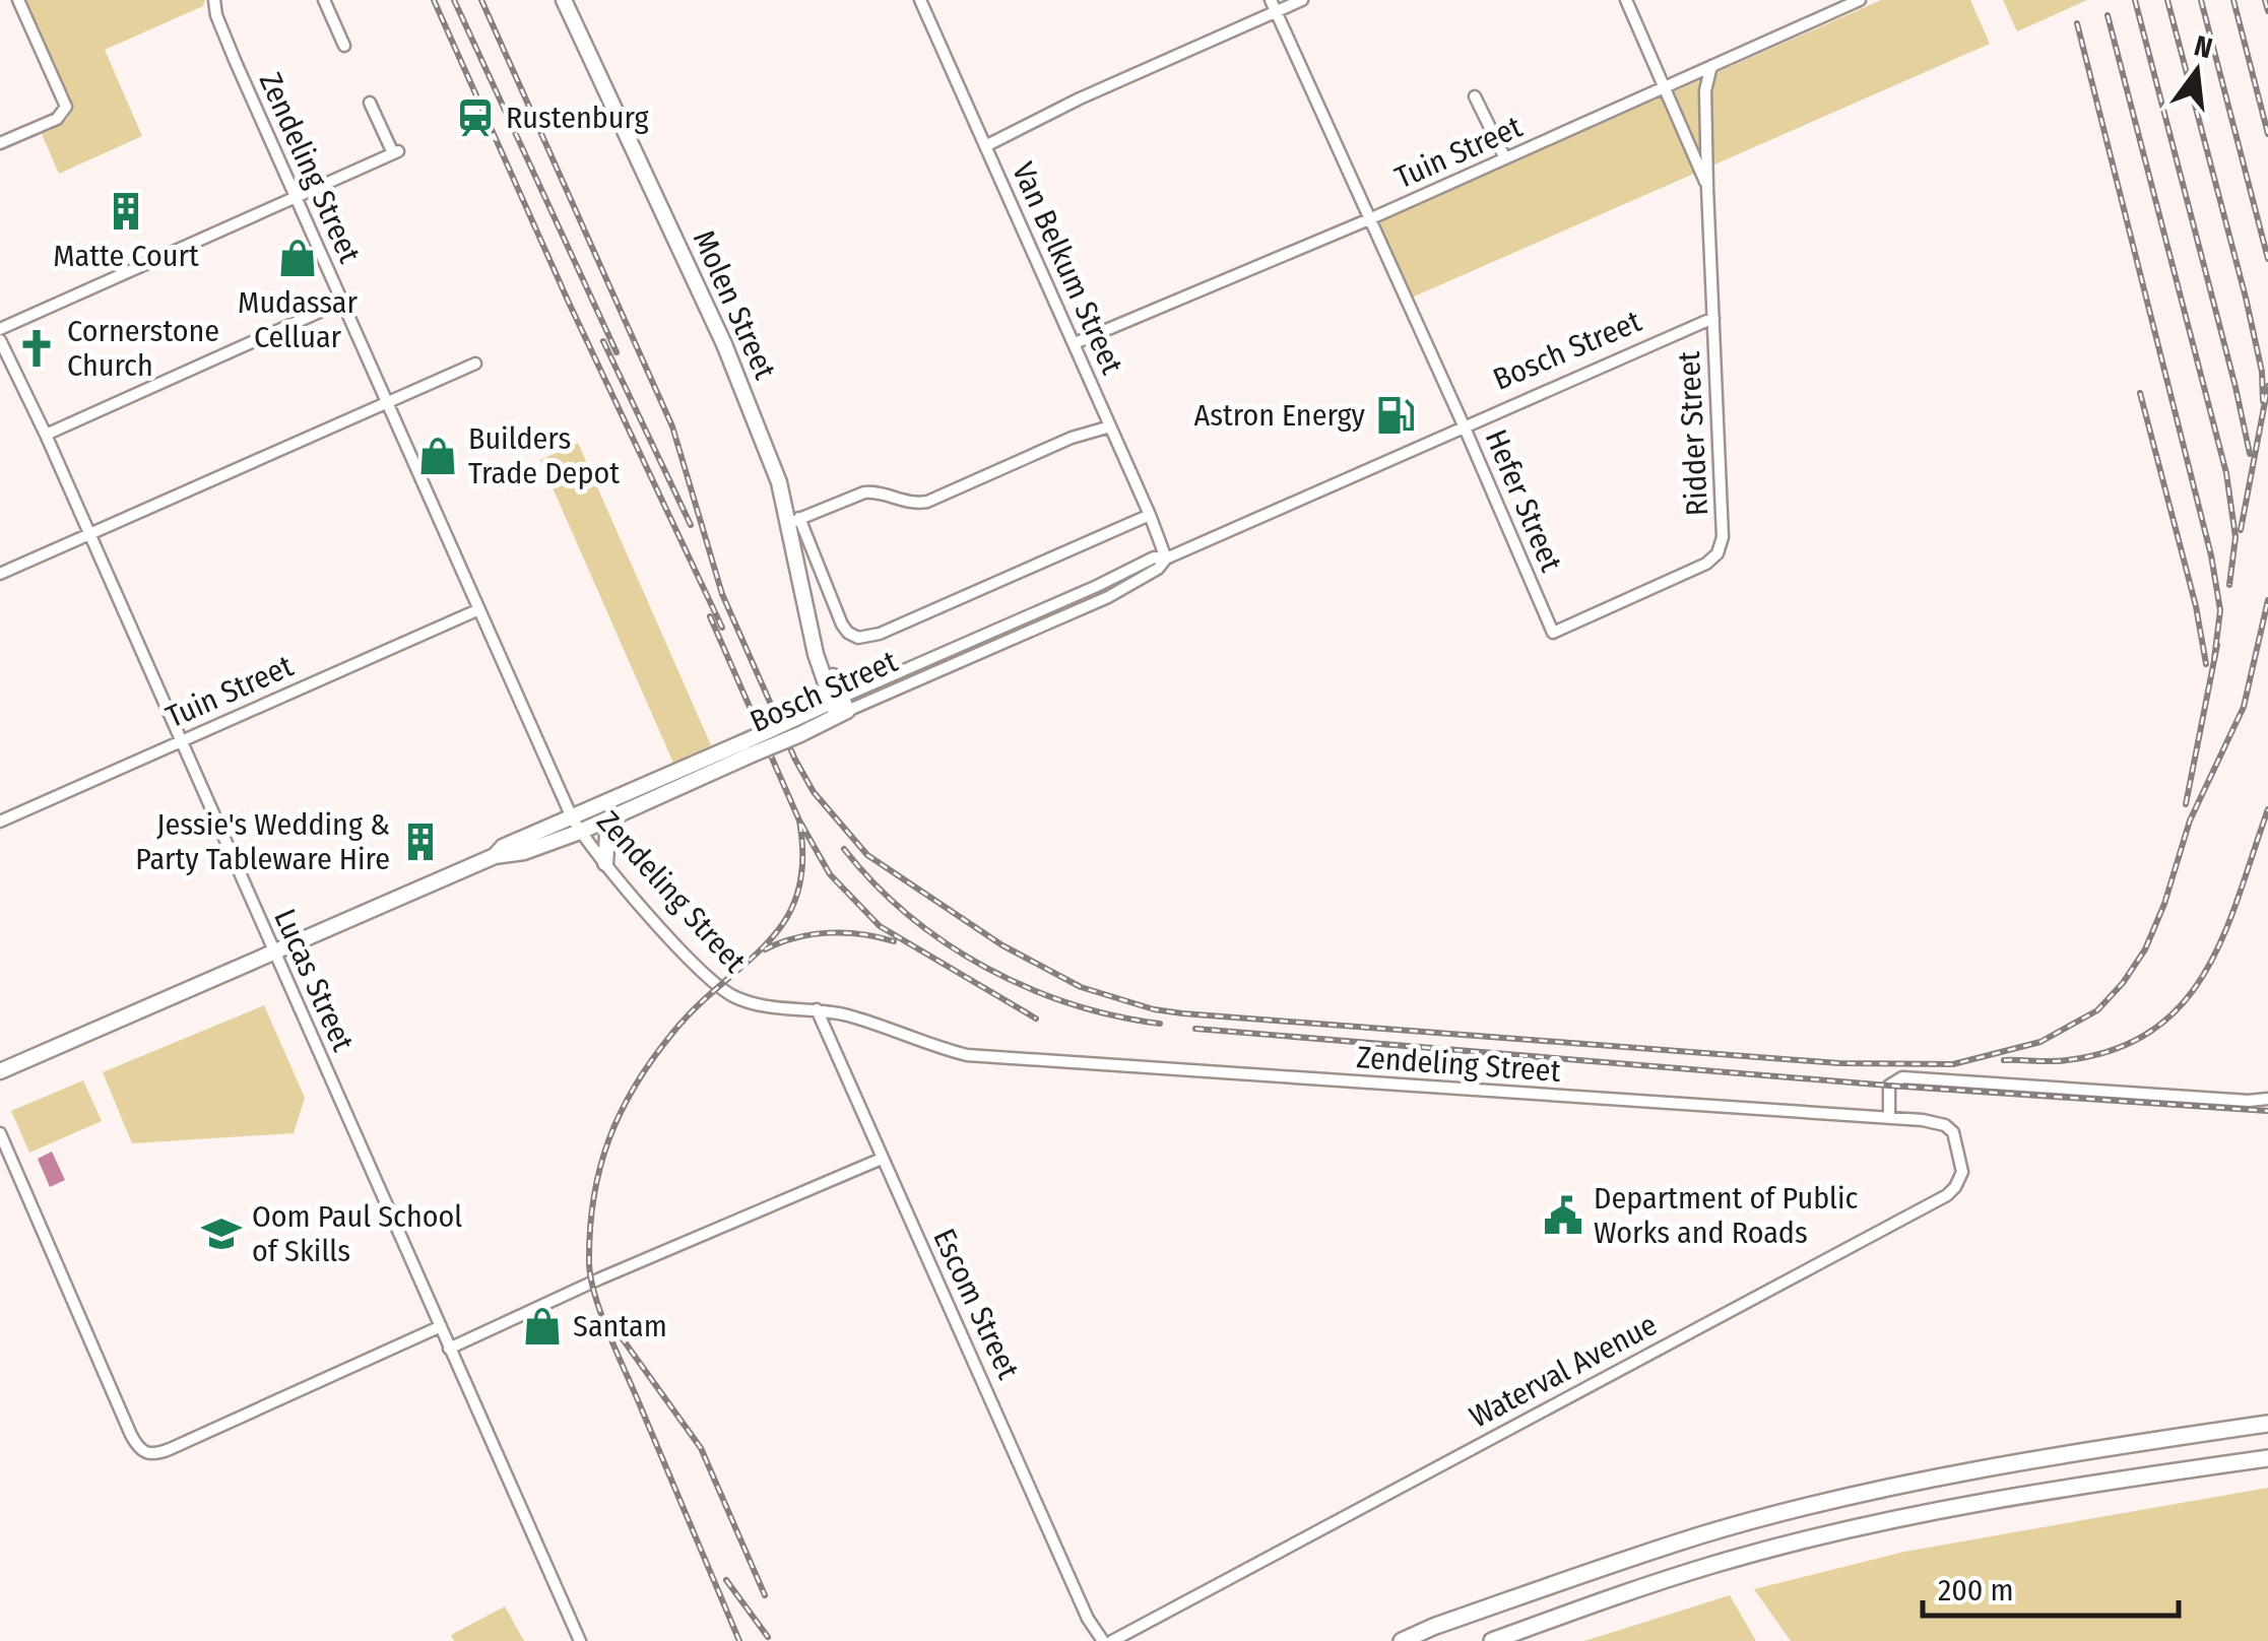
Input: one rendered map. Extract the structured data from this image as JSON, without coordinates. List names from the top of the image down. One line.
{"streets":{"street":["Tuin Street","Zendeling Street","Van Belkum Street","Molen Street","Bosch Street","Ridder Street","Hefer Street","Lucas Street","Escom Street","Waterval Avenue"]},"crossings":[["Tuin Street","Zendeling Street"],["Tuin Street","Van Belkum Street"],["Tuin Street","Ridder Street"],["Tuin Street","Hefer Street"],["Tuin Street","Lucas Street"],["Zendeling Street","Bosch Street"],["Zendeling Street","Escom Street"],["Zendeling Street","Waterval Avenue"],["Van Belkum Street","Bosch Street"],["Bosch Street","Ridder Street"],["Bosch Street","Hefer Street"],["Bosch Street","Lucas Street"],["Ridder Street","Hefer Street"]],"places":{"station":["Rustenburg"],"building":["Matte Court","Jessie's Wedding & Party Tableware Hire"],"shop":["Mudassar Celluar","Builders Trade Depot","Santam"],"church":["Cornerstone Church"],"fuel station":["Astron Energy"],"public building":["Department of Public Works and Roads"],"school or university":["Oom Paul School of Skills"]},"scale_bar":"200 m","north":"top"}
